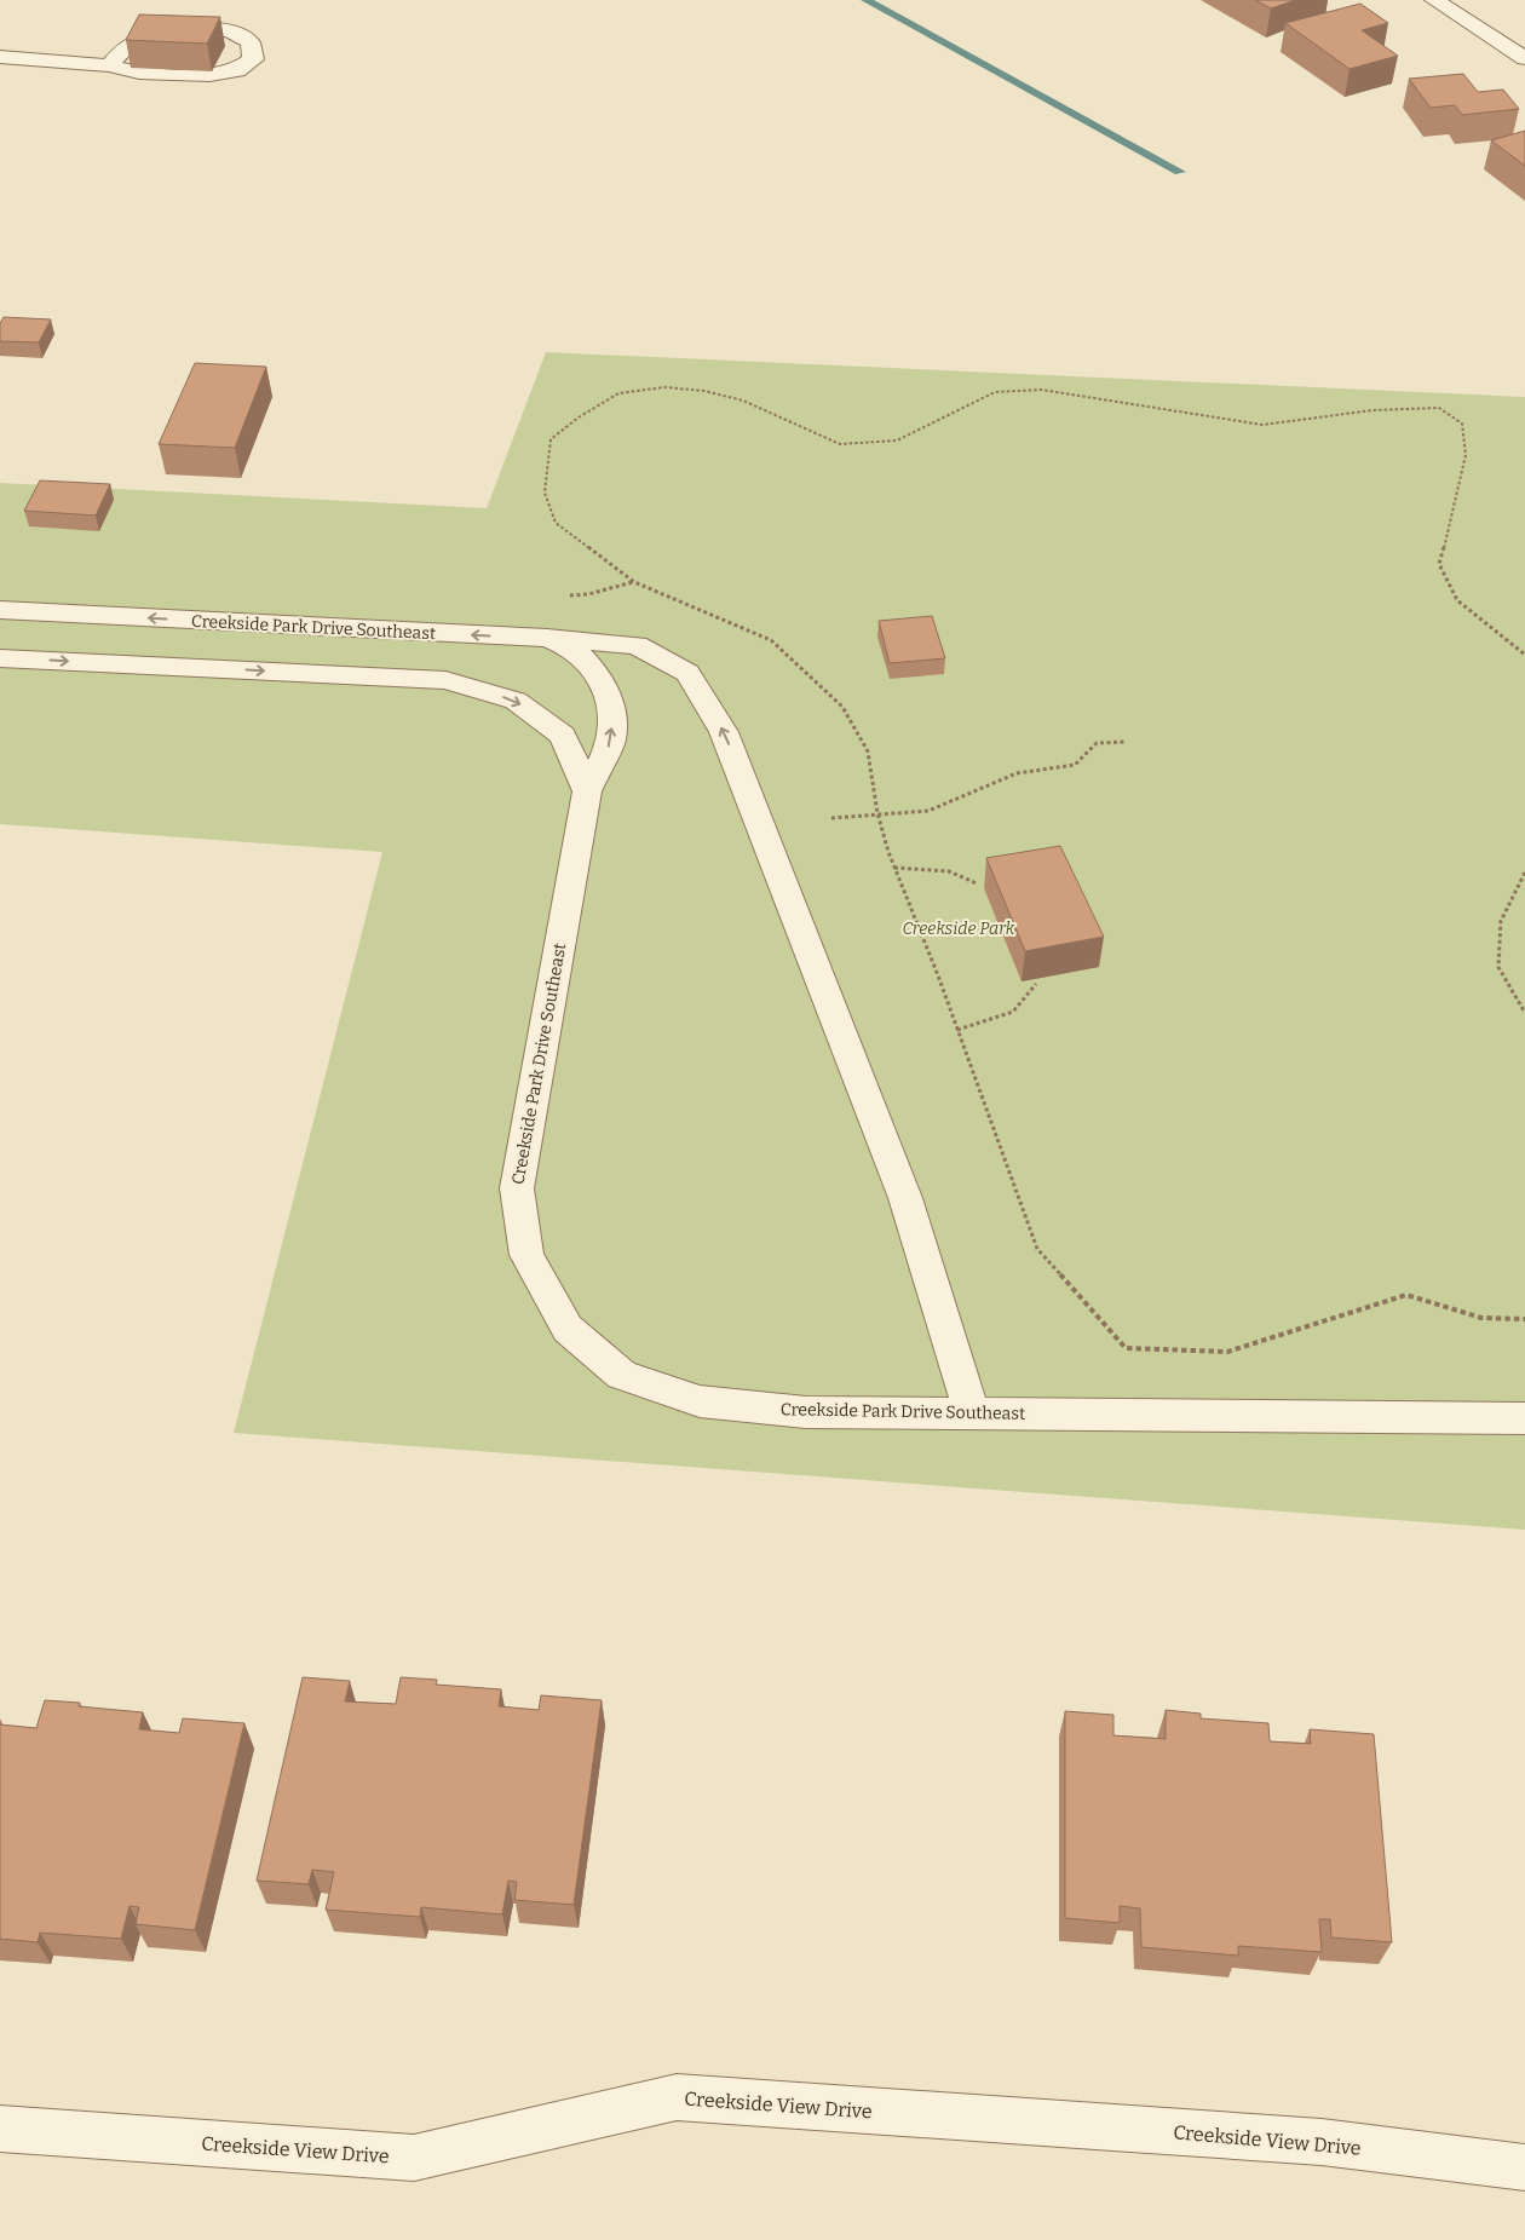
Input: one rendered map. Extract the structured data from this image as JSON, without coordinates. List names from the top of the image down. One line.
{"streets":{"street":["Creekside Park Drive Southeast","Creekside View Drive"]},"parks":["Creekside Park"]}
